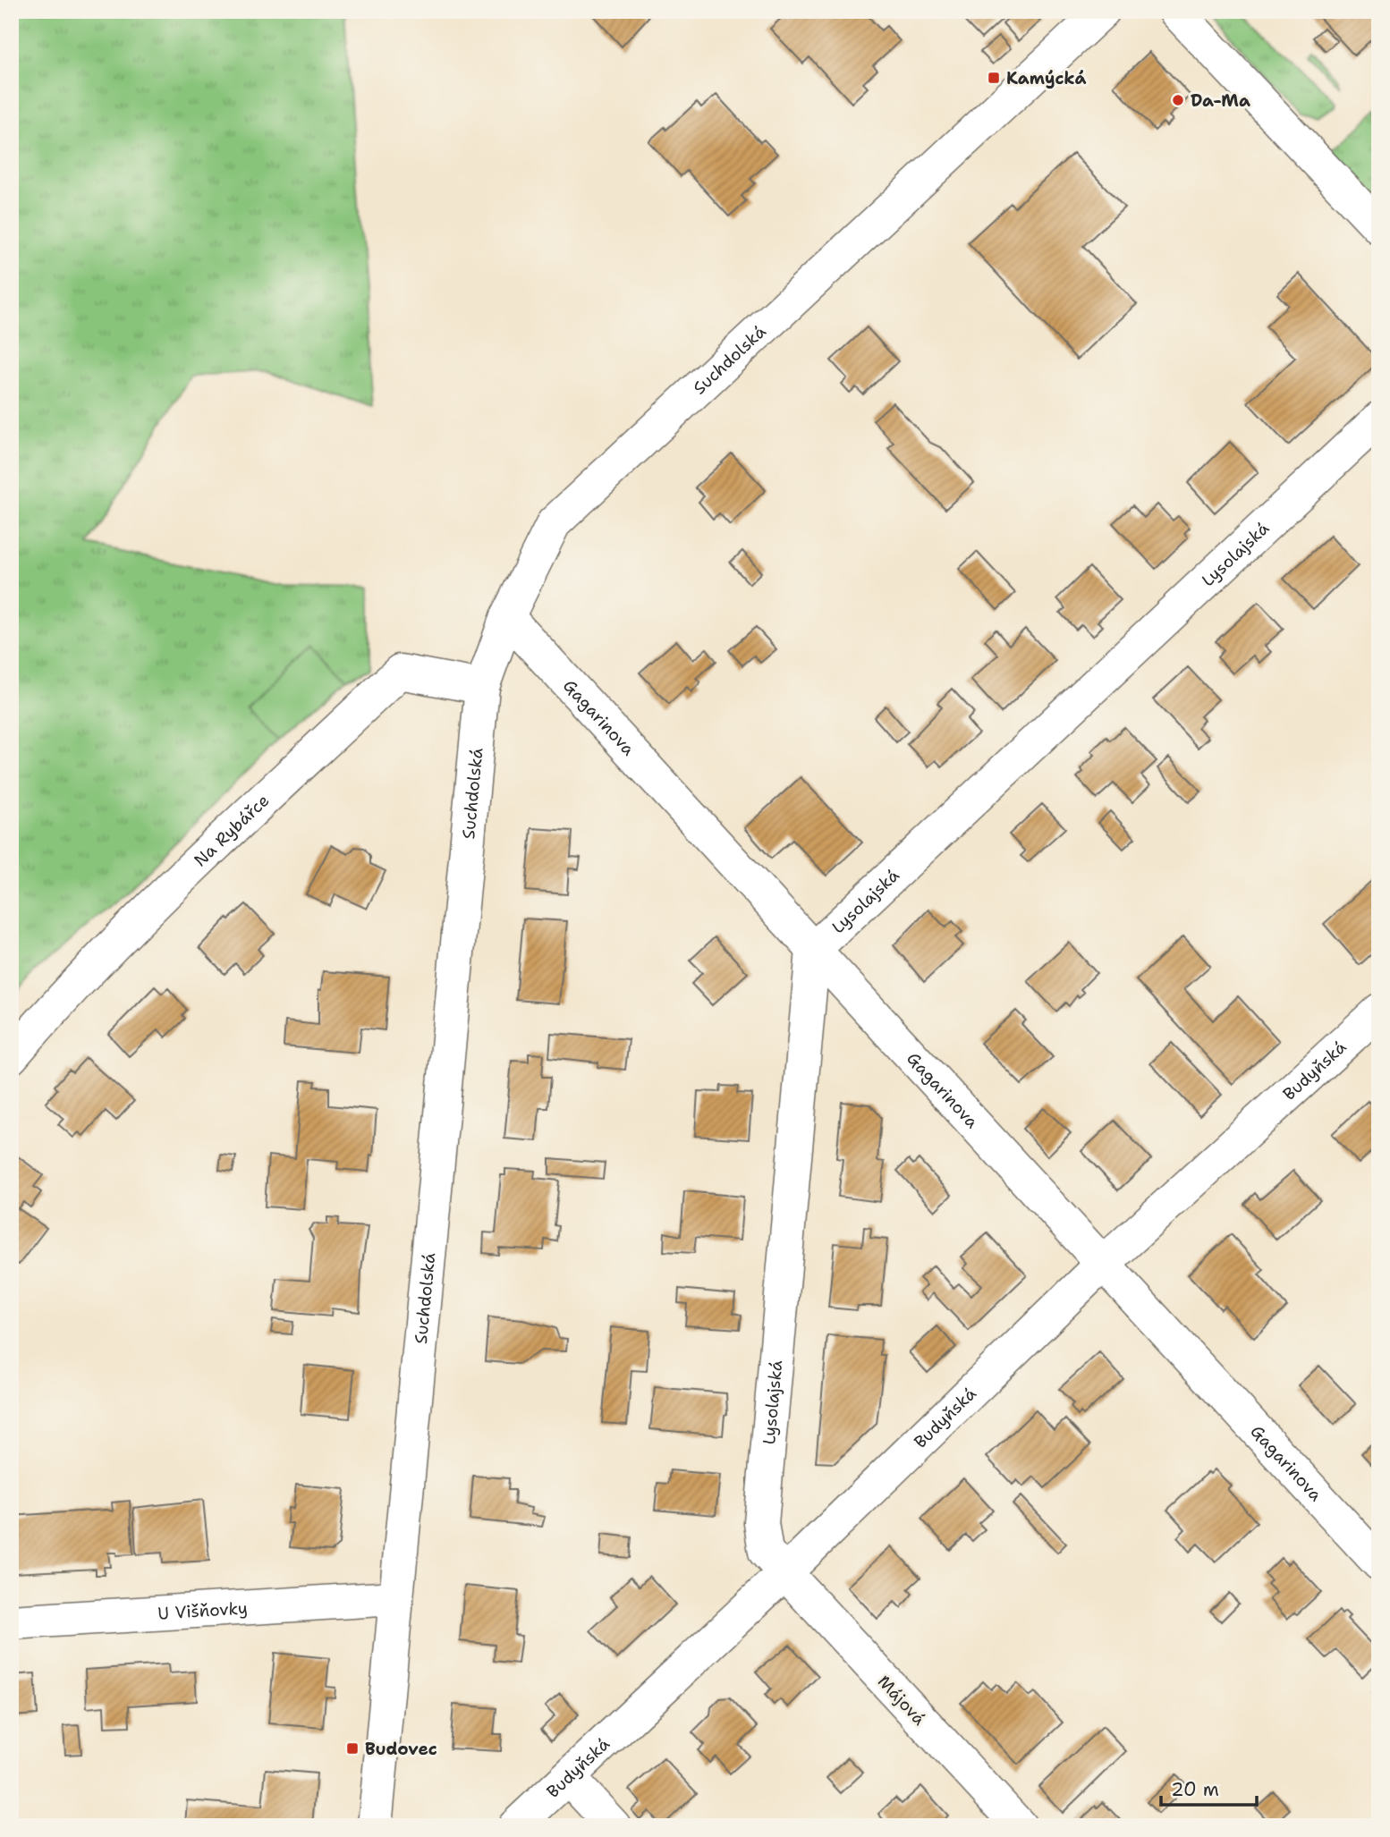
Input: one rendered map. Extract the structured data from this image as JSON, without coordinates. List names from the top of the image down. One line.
{"streets":{"street":["Suchdolská","Lysolajská","Gagarinova","Na Rybářce","Budyňská","U Višňovky","Májová"]},"crossings":[["Suchdolská","Gagarinova"],["Suchdolská","Na Rybářce"],["Suchdolská","U Višňovky"],["Lysolajská","Gagarinova"],["Lysolajská","Budyňská"],["Lysolajská","Májová"],["Gagarinova","Budyňská"],["Budyňská","Májová"]],"places":{"transit":["Kamýcká","Budovec"],"other":["Da-Ma"]},"scale_bar":"20 m"}
